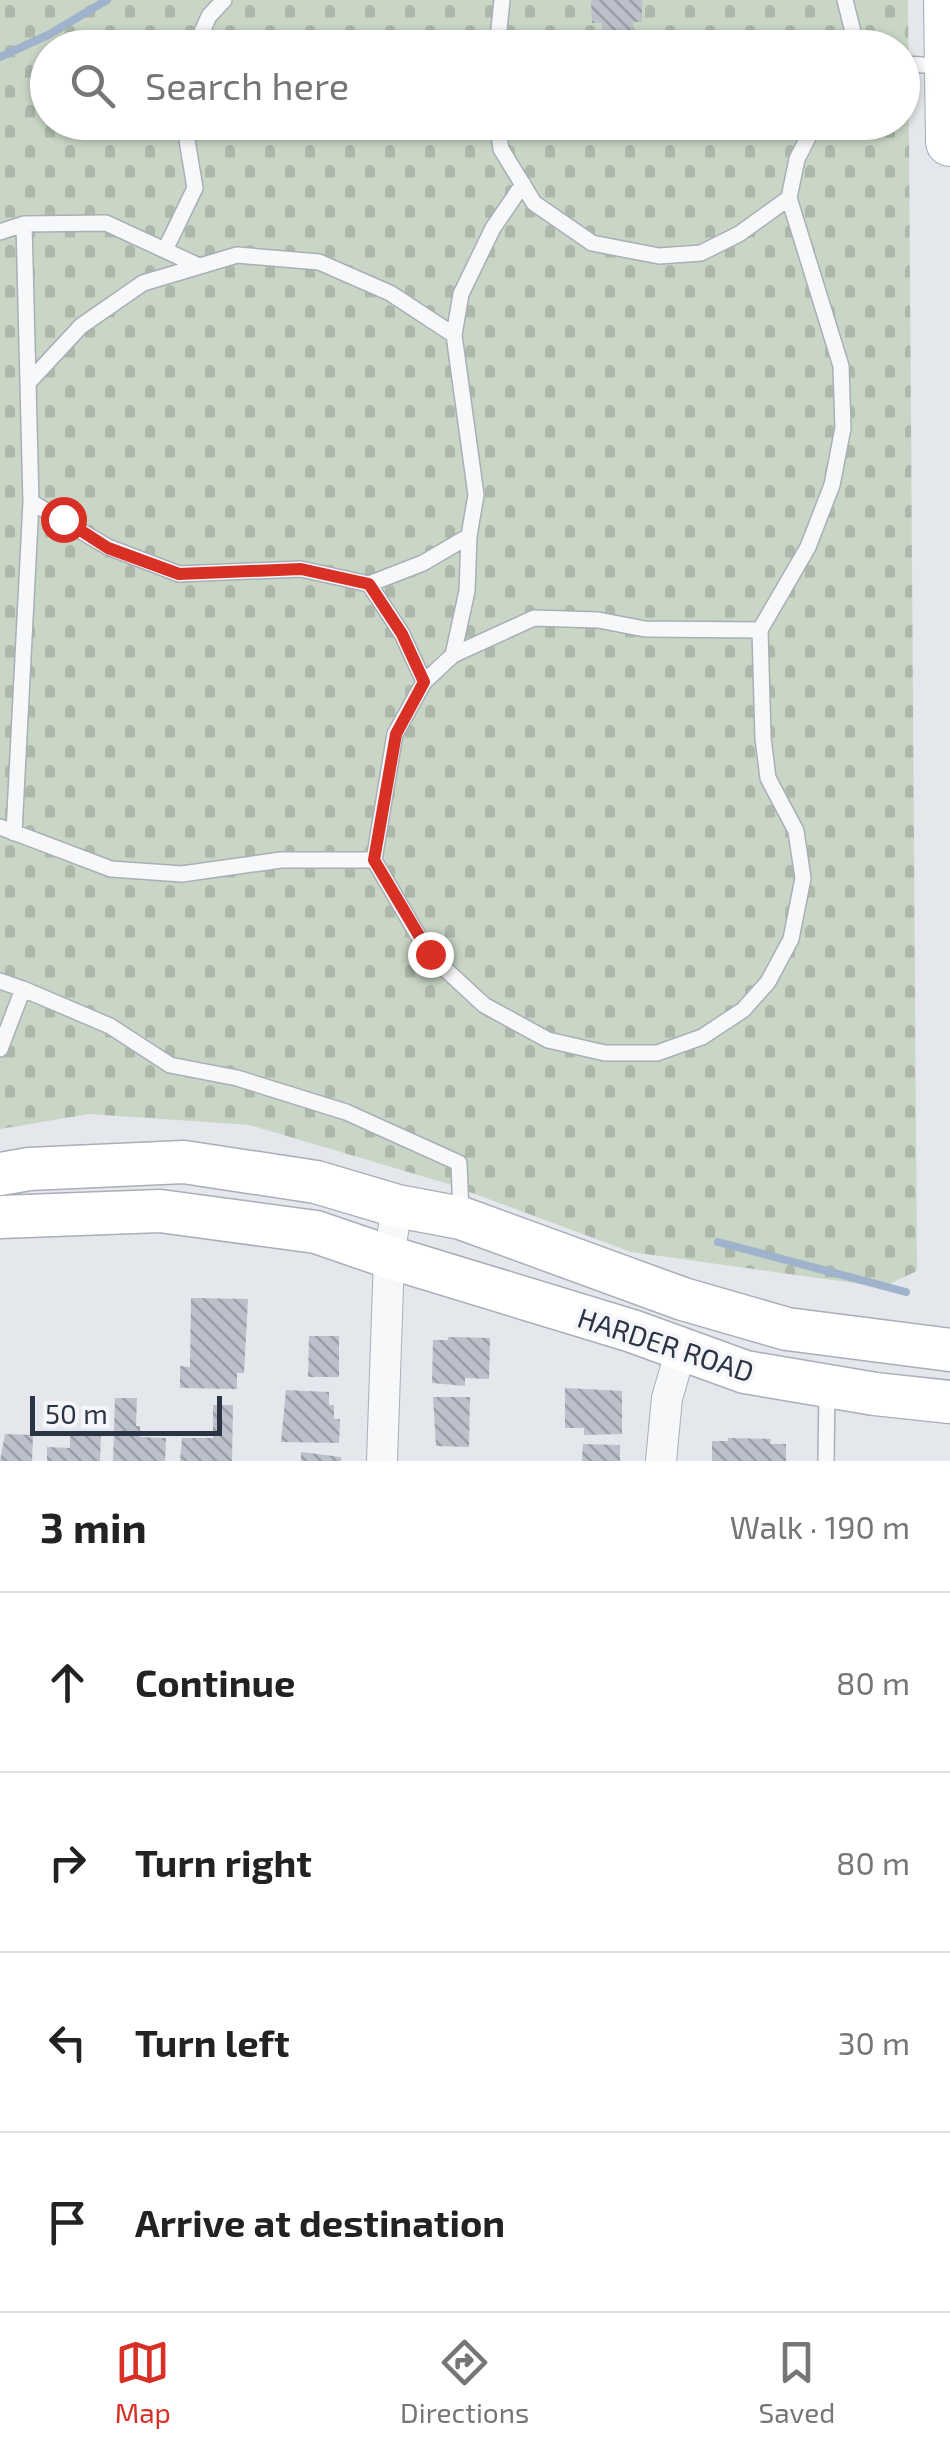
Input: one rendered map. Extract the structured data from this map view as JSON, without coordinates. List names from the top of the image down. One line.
{"streets":{"street":["HARDER ROAD"]},"scale_bar":"50 m","page":{"search":"Search here","scale":"50 m","heading":["3 min","Walk · 190 m"],"list":[["Continue","80 m"],["Turn right","80 m"],["Turn left","30 m"],"Arrive at destination"],"nav":["Map","Directions","Saved"]}}
